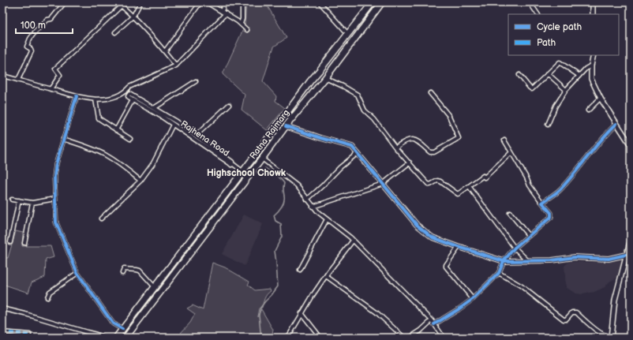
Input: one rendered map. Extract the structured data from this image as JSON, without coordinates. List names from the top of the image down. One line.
{"streets":{"highway":["Ratna Rajmarg"],"street":["Rajhena Road"]},"crossings":[["Ratna Rajmarg","Rajhena Road"]],"districts":["Highschool Chowk"],"legend":["Cycle path","Path"],"scale_bar":"100 m"}
